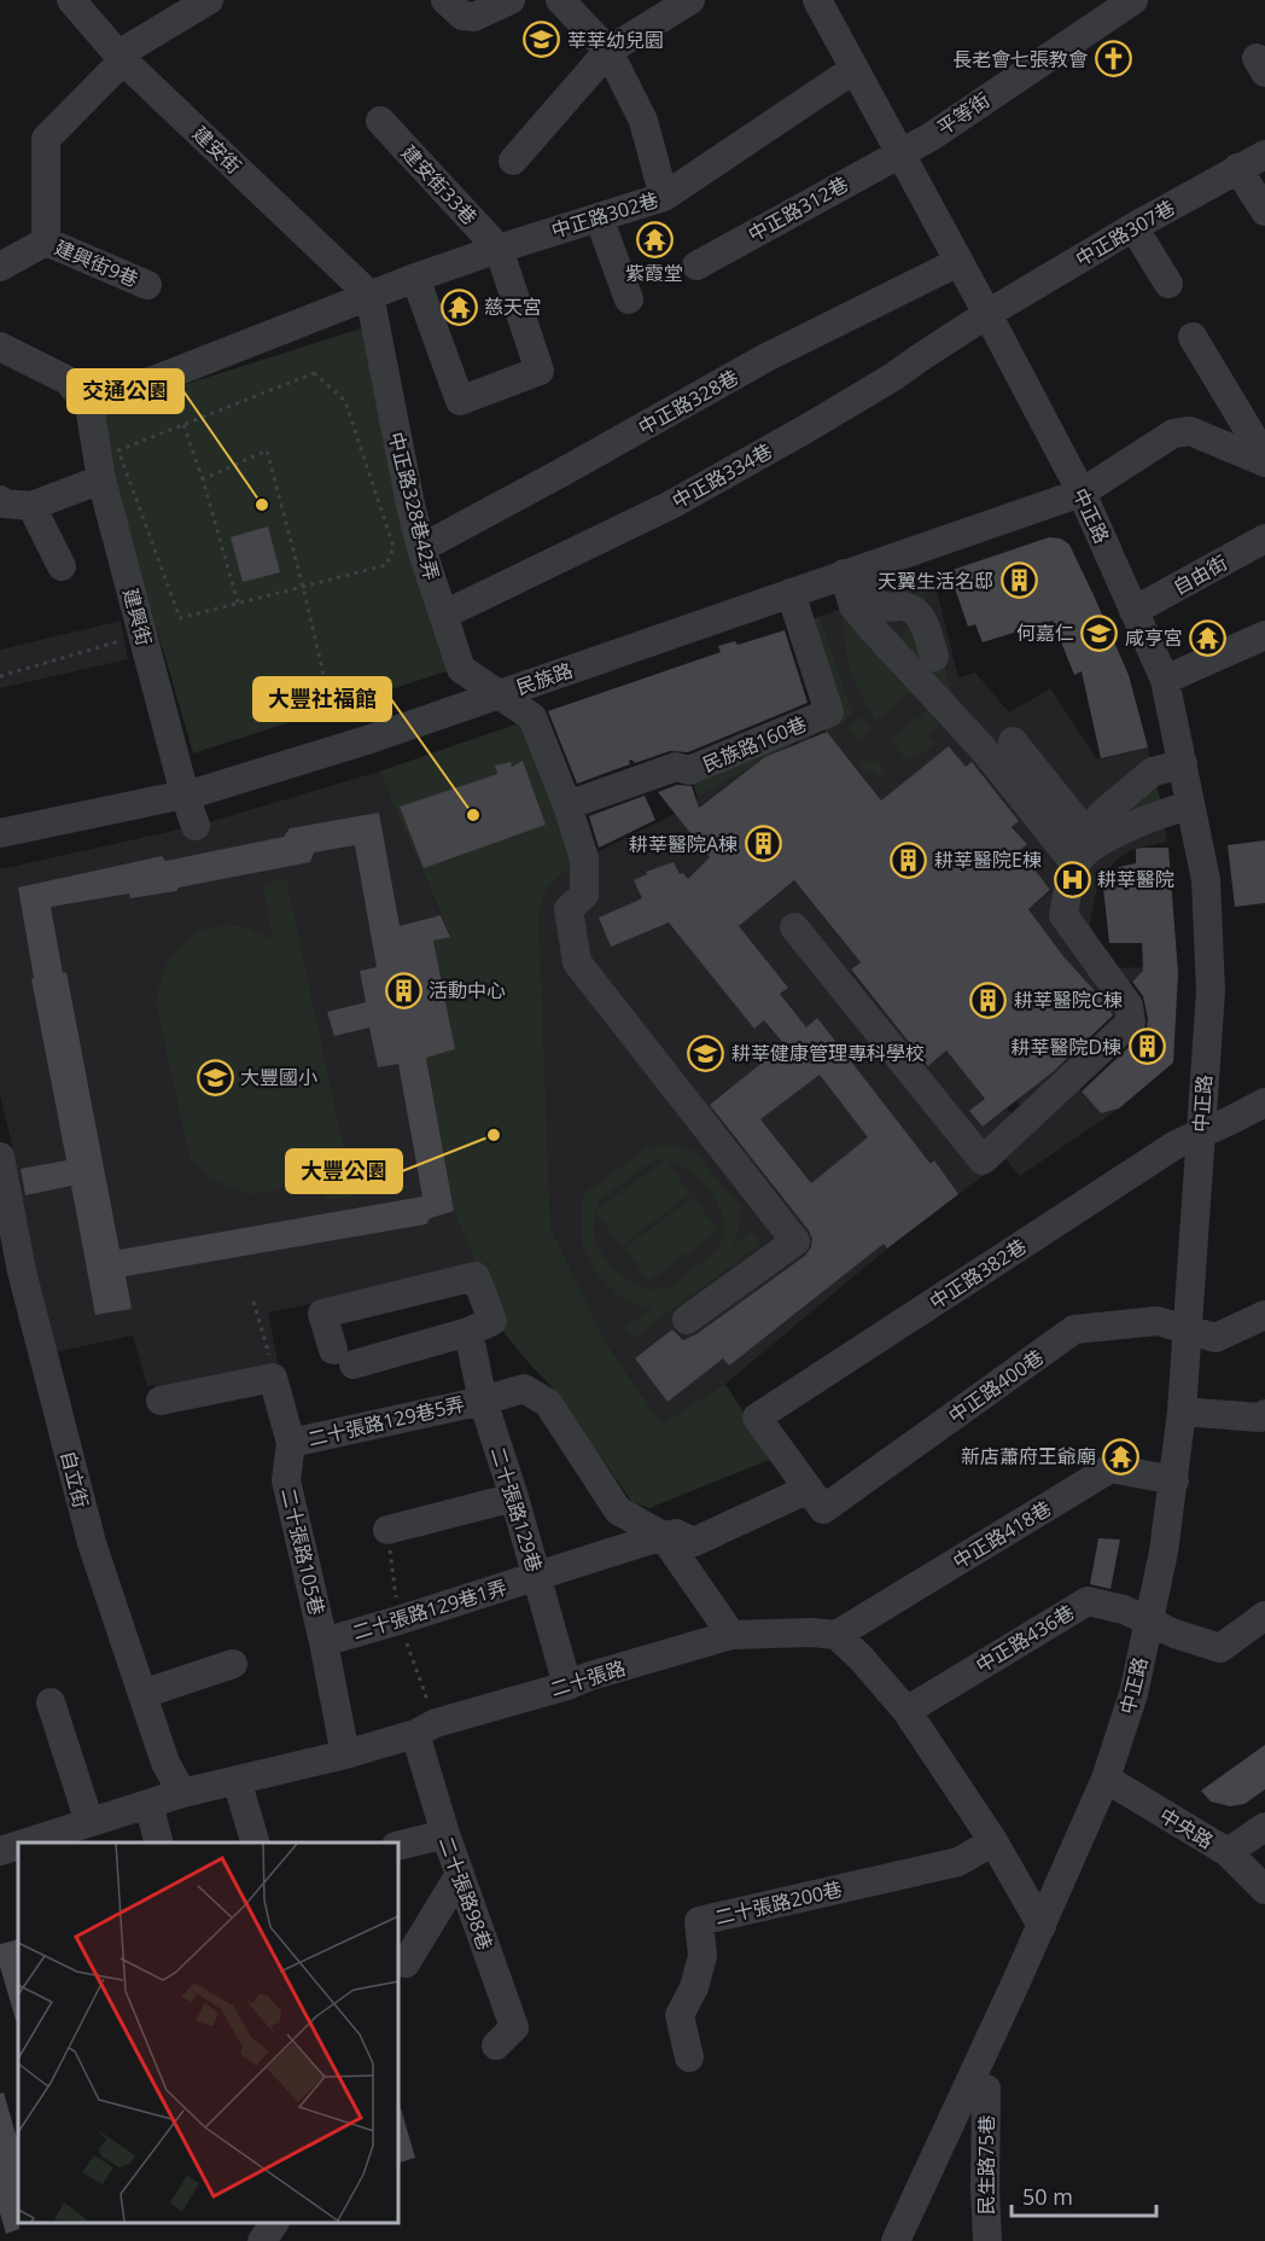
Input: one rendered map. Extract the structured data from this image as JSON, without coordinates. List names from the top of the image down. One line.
{"streets":{"street":["平等街","建安街","建安街33巷","中正路312巷","中正路302巷","中正路307巷","建興街9巷","中正路328巷","中正路334巷","中正路328巷42弄","中正路","自由街","建興街","民族路","民族路160巷","中正路382巷","中正路400巷","二十張路129巷5弄","自立街","二十張路129巷","中正路418巷","二十張路105巷","二十張路129巷1弄","中正路436巷","二十張路","中央路","二十張路98巷","二十張路200巷","民生路75巷"]},"crossings":[["平等街","中正路312巷"],["平等街","中正路"],["建安街","中正路302巷"],["建安街","建興街9巷"],["建安街","中正路328巷42弄"],["建安街33巷","中正路302巷"],["中正路312巷","中正路"],["中正路302巷","中正路328巷42弄"],["中正路302巷","中正路"],["中正路307巷","中正路334巷"],["中正路307巷","中正路"],["中正路328巷","中正路328巷42弄"],["中正路328巷","中正路"],["中正路334巷","中正路328巷42弄"],["中正路334巷","中正路"],["中正路328巷42弄","民族路"],["中正路","自由街"],["中正路","民族路"],["中正路","中正路382巷"],["中正路","中正路400巷"],["中正路","中正路418巷"],["中正路","中正路436巷"],["中正路","中央路"],["建興街","民族路"],["民族路","民族路160巷"],["中正路382巷","中正路400巷"],["中正路400巷","二十張路129巷5弄"],["中正路400巷","二十張路129巷1弄"],["二十張路129巷5弄","二十張路129巷"],["二十張路129巷5弄","二十張路105巷"],["二十張路129巷5弄","二十張路129巷1弄"],["自立街","二十張路"],["二十張路129巷","二十張路129巷1弄"],["二十張路129巷","二十張路"],["中正路418巷","二十張路"],["二十張路105巷","二十張路129巷1弄"],["二十張路105巷","二十張路"],["二十張路","二十張路98巷"]],"places":{"school or university":["莘莘幼兒園","何嘉仁","耕莘健康管理專科學校","大豐國小"],"church":["長老會七張教會"],"temple":["紫霞堂","慈天宮","咸亨宮","新店蕭府王爺廟"],"other":["交通公園","大豐社福館","大豐公園"],"building":["天翼生活名邸","耕莘醫院A棟","耕莘醫院E棟","活動中心","耕莘醫院C棟","耕莘醫院D棟"],"hospital":["耕莘醫院"]},"scale_bar":"50 m"}
